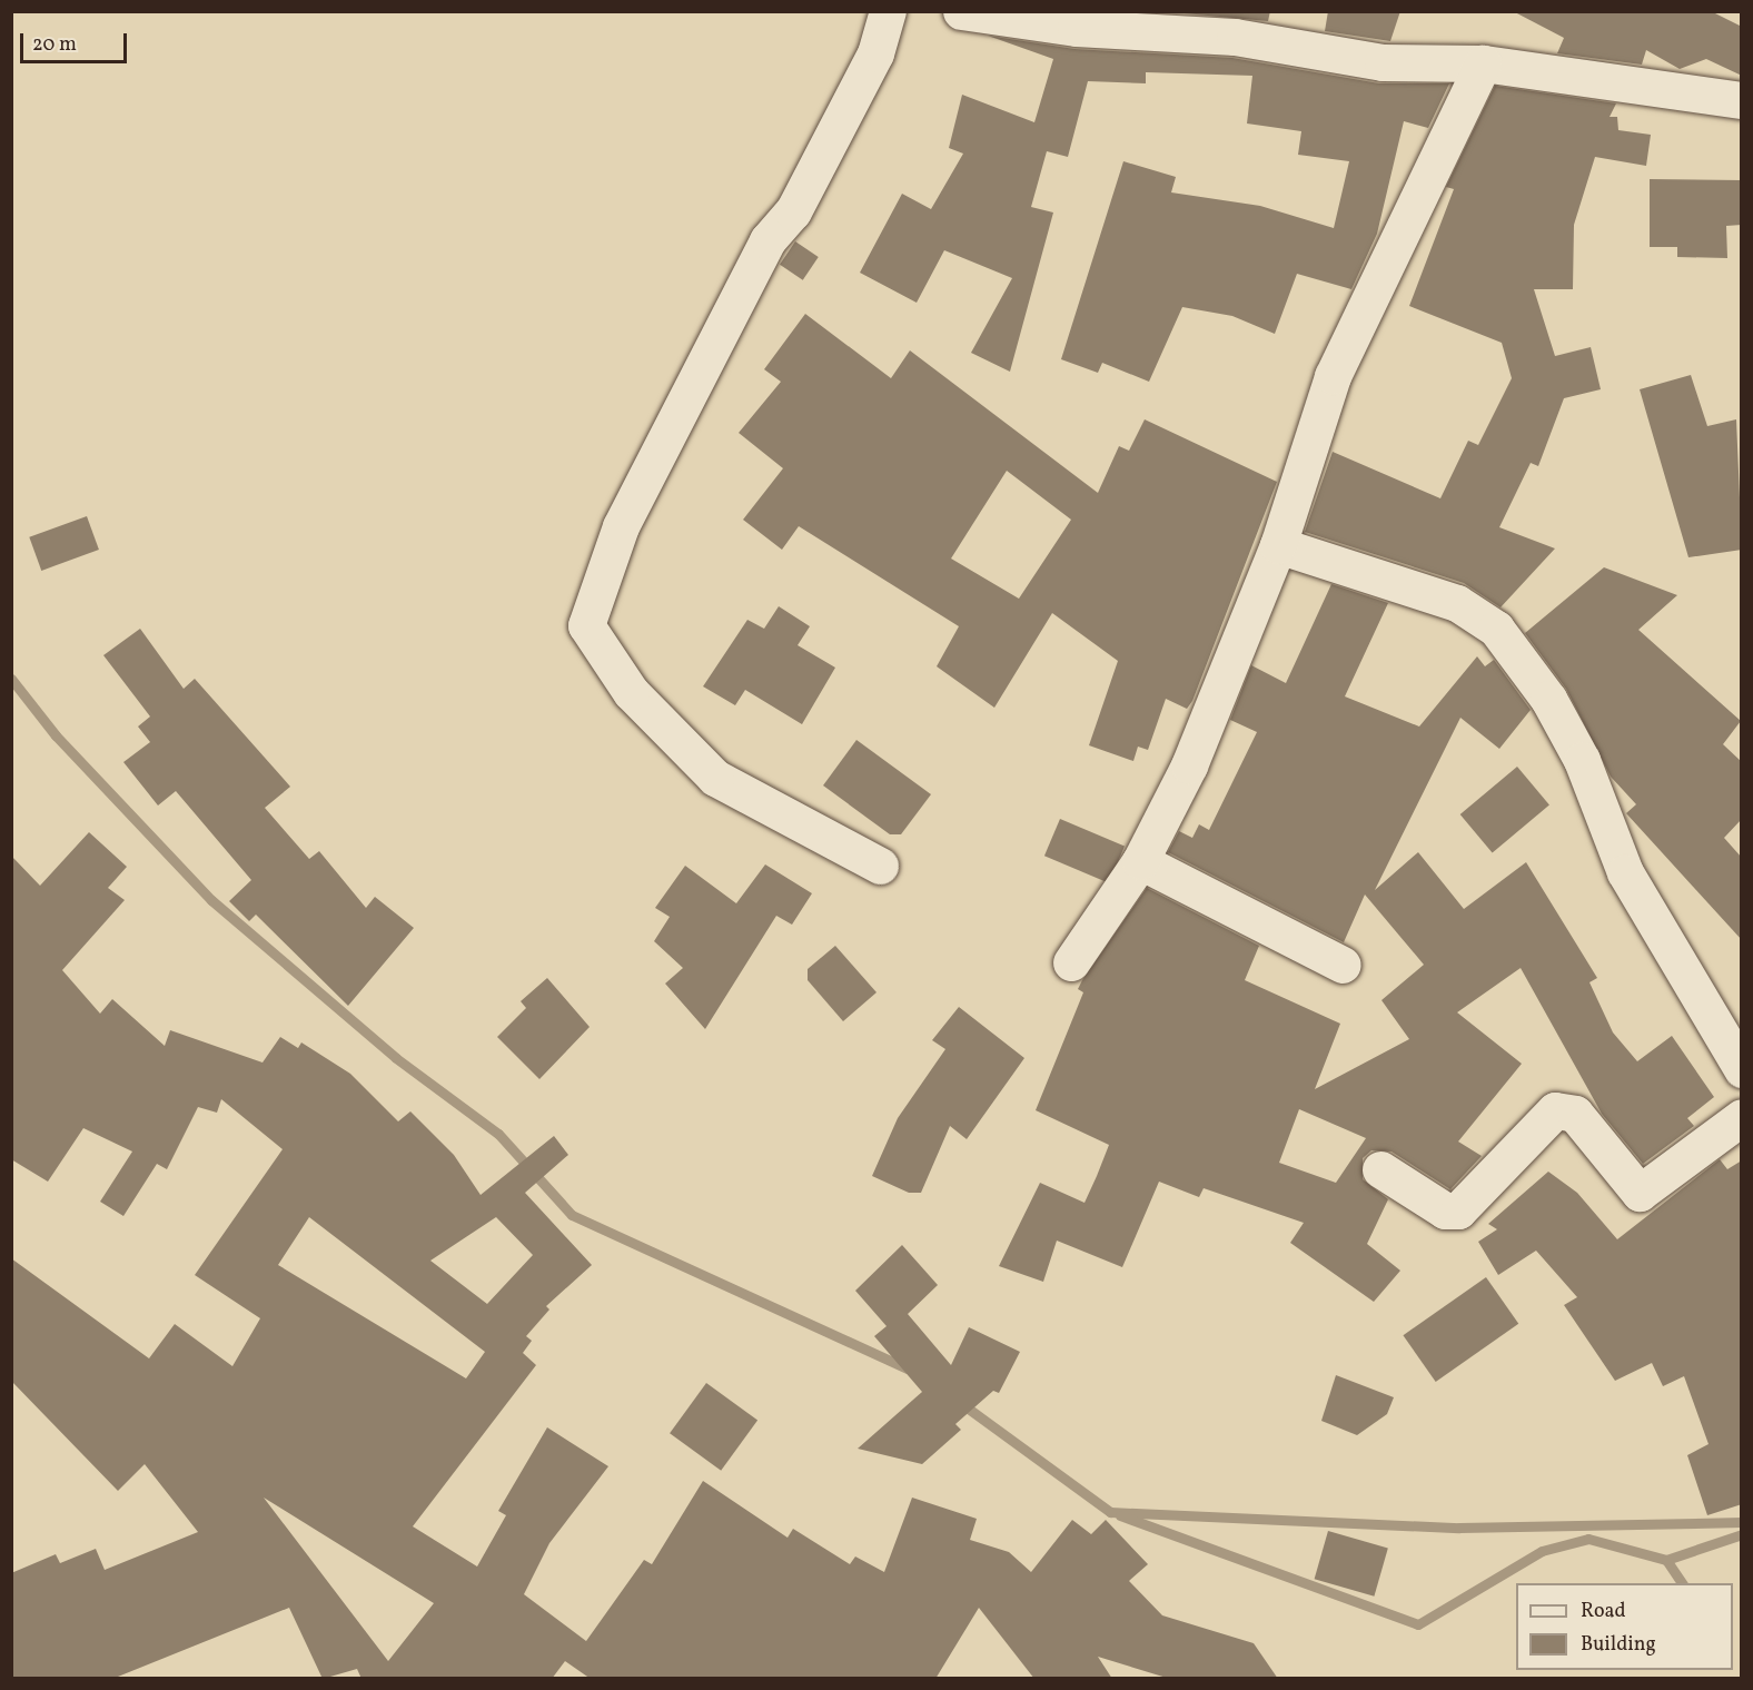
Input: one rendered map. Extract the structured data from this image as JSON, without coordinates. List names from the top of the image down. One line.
{"legend":["Road","Building"],"scale_bar":"20 m"}
